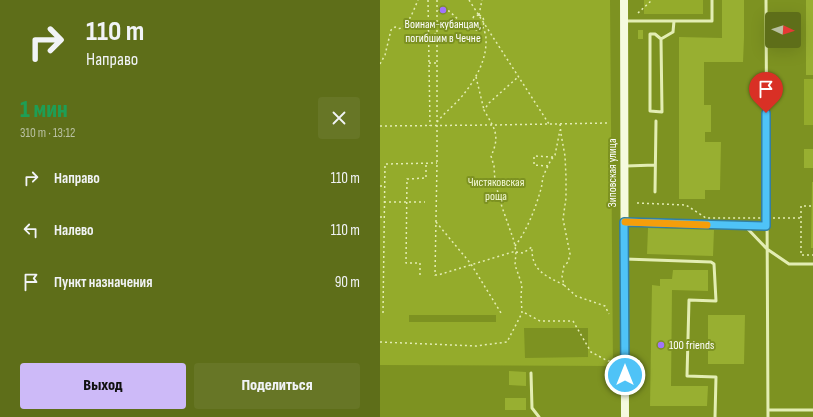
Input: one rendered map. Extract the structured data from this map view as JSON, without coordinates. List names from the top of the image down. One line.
{"streets":{"street":["Зиповская улица"]},"parks":["Чистяковская роща"],"places":["Воинам-кубанцам, погибшим в Чечне","100 friends"],"north":"right","page":{"turn":["110 m","Направо"],"heading":["1 мин","310 m · 13:12"],"list":[{"name":"Направо","value":"110 m"},{"name":"Налево","value":"110 m"},{"name":"Пункт назначения","value":"90 m"}],"buttons":["Выход","Поделиться"]}}
